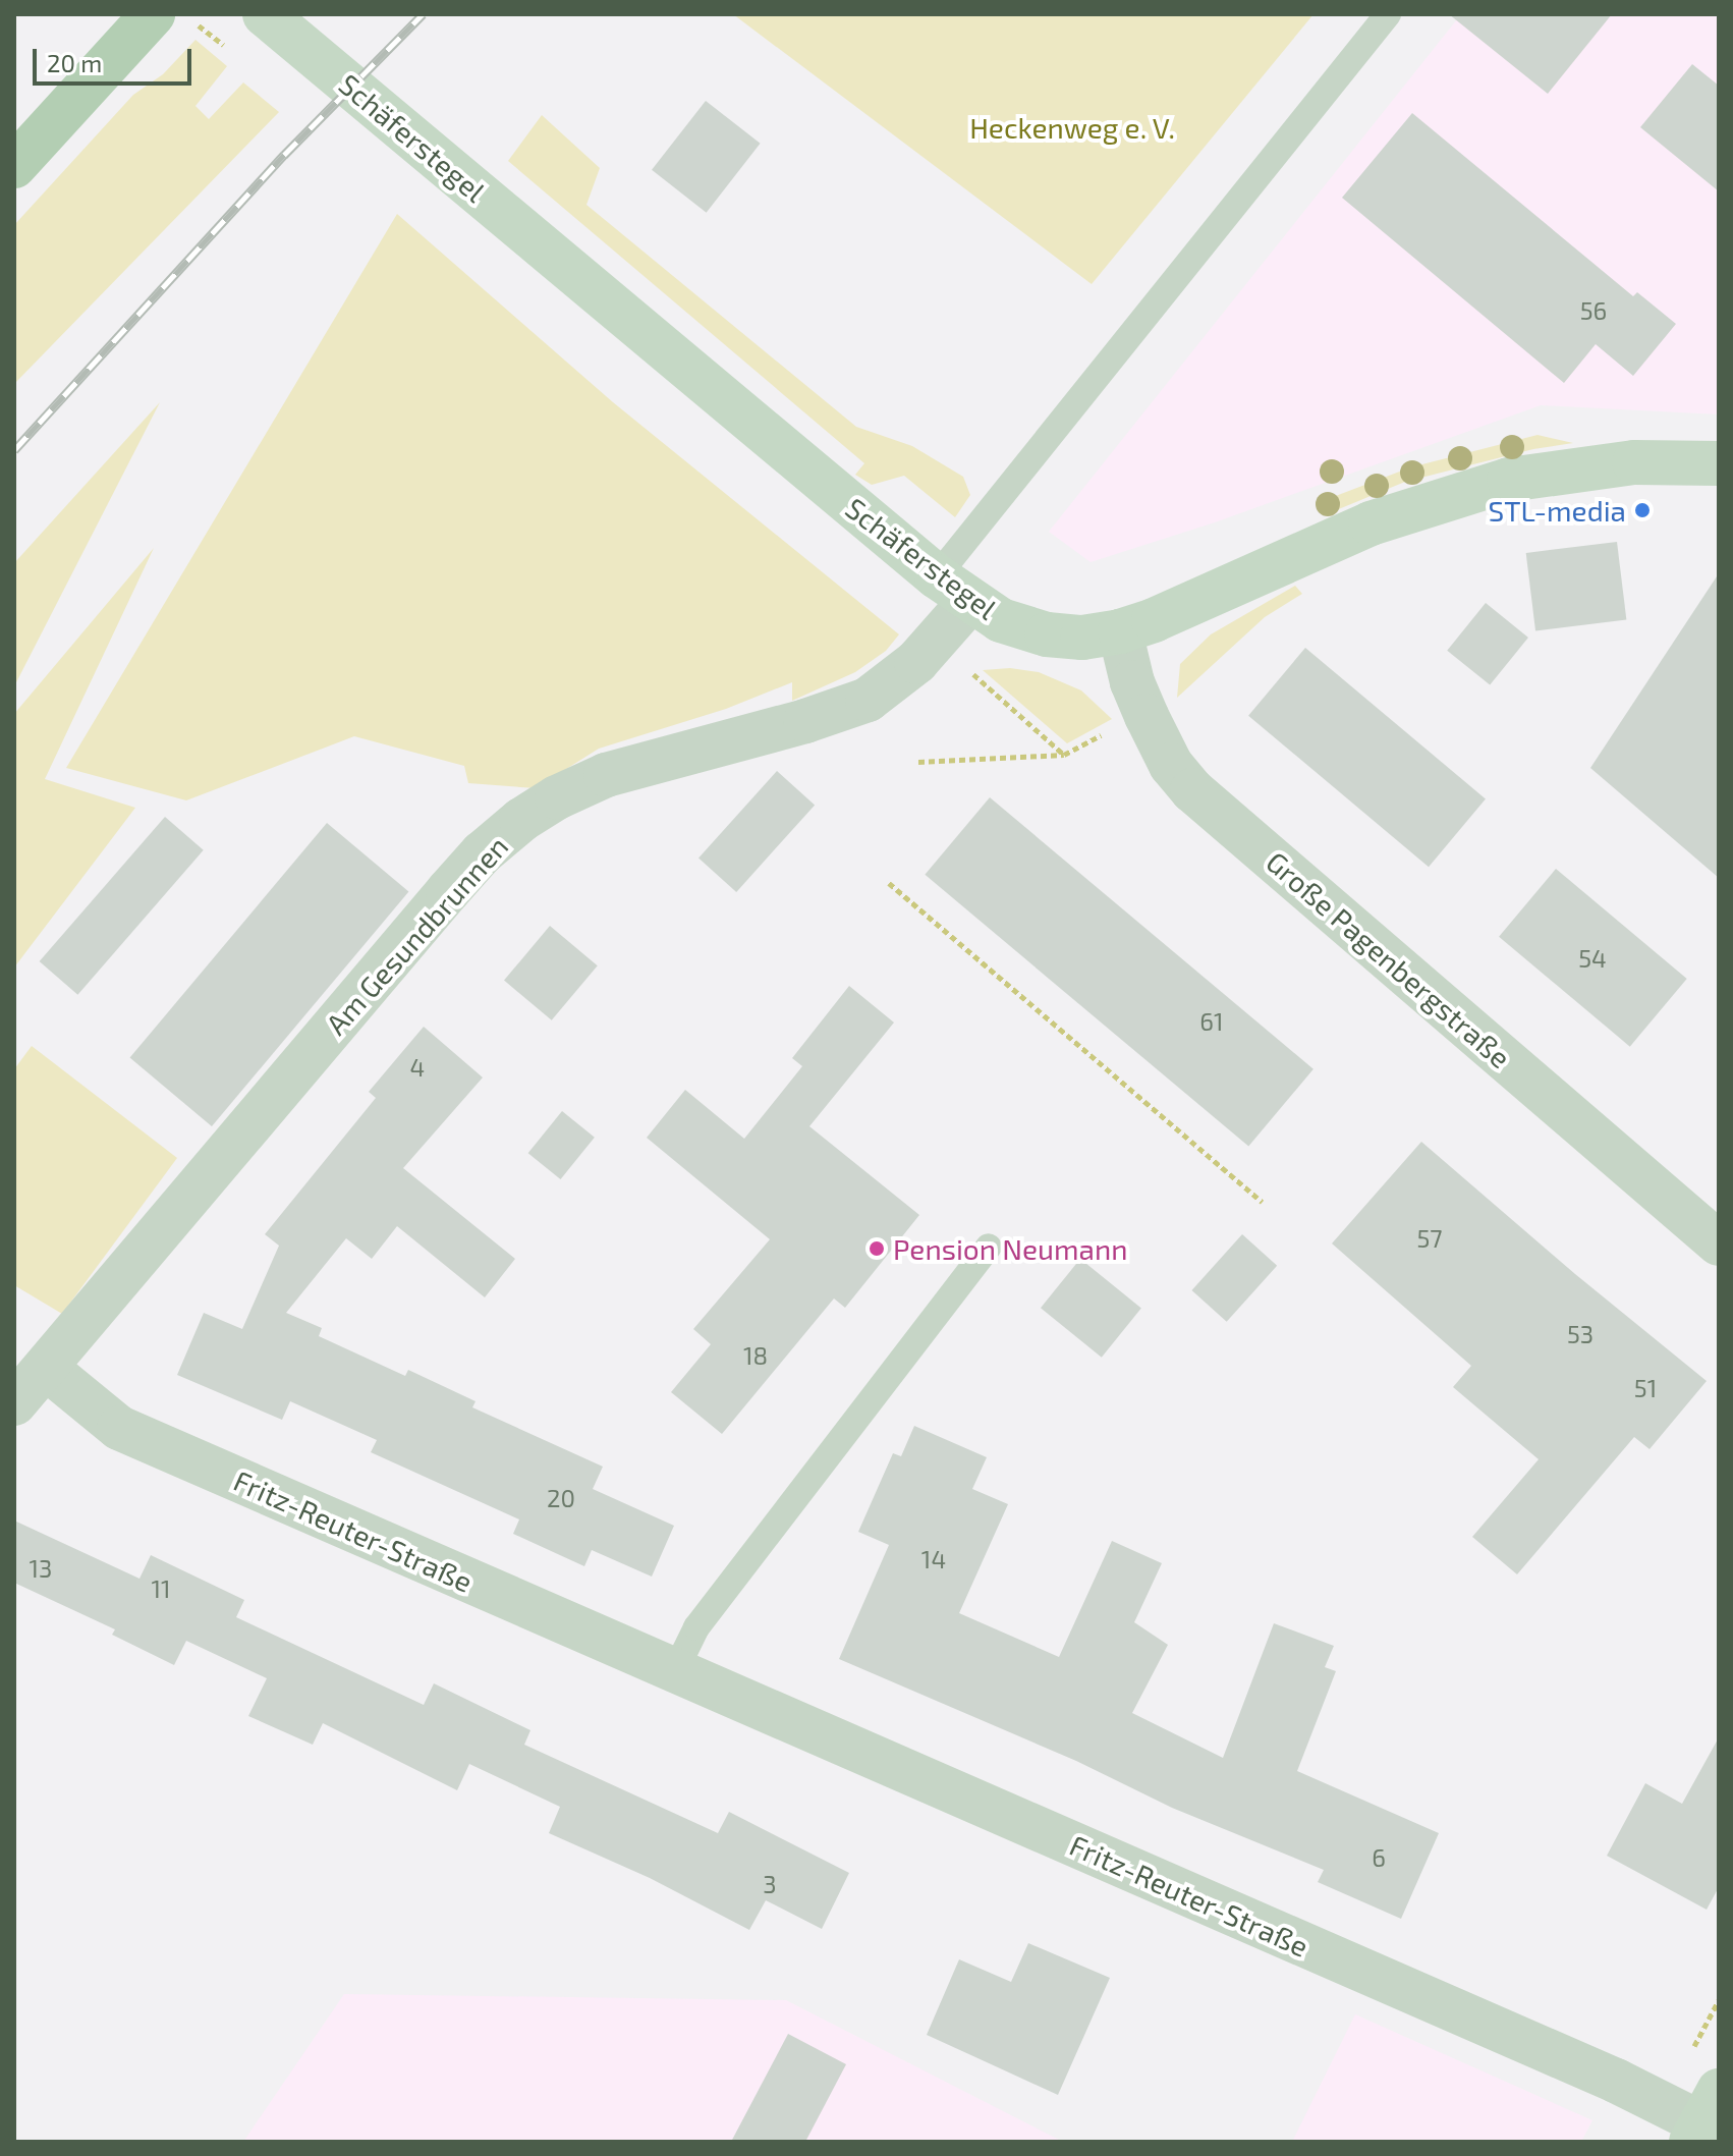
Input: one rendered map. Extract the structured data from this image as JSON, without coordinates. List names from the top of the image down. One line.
{"streets":{"main road":["Schäferstegel"],"street":["Am Gesundbrunnen","Große Pagenbergstraße","Fritz-Reuter-Straße"]},"crossings":[["Schäferstegel","Am Gesundbrunnen"],["Schäferstegel","Große Pagenbergstraße"],["Am Gesundbrunnen","Fritz-Reuter-Straße"]],"parks":["Heckenweg e. V."],"places":["STL-media","Pension Neumann"],"house_numbers":["56","54","61","4","57","53","18","51","20","14","13","11","6","3"],"scale_bar":"20 m"}
